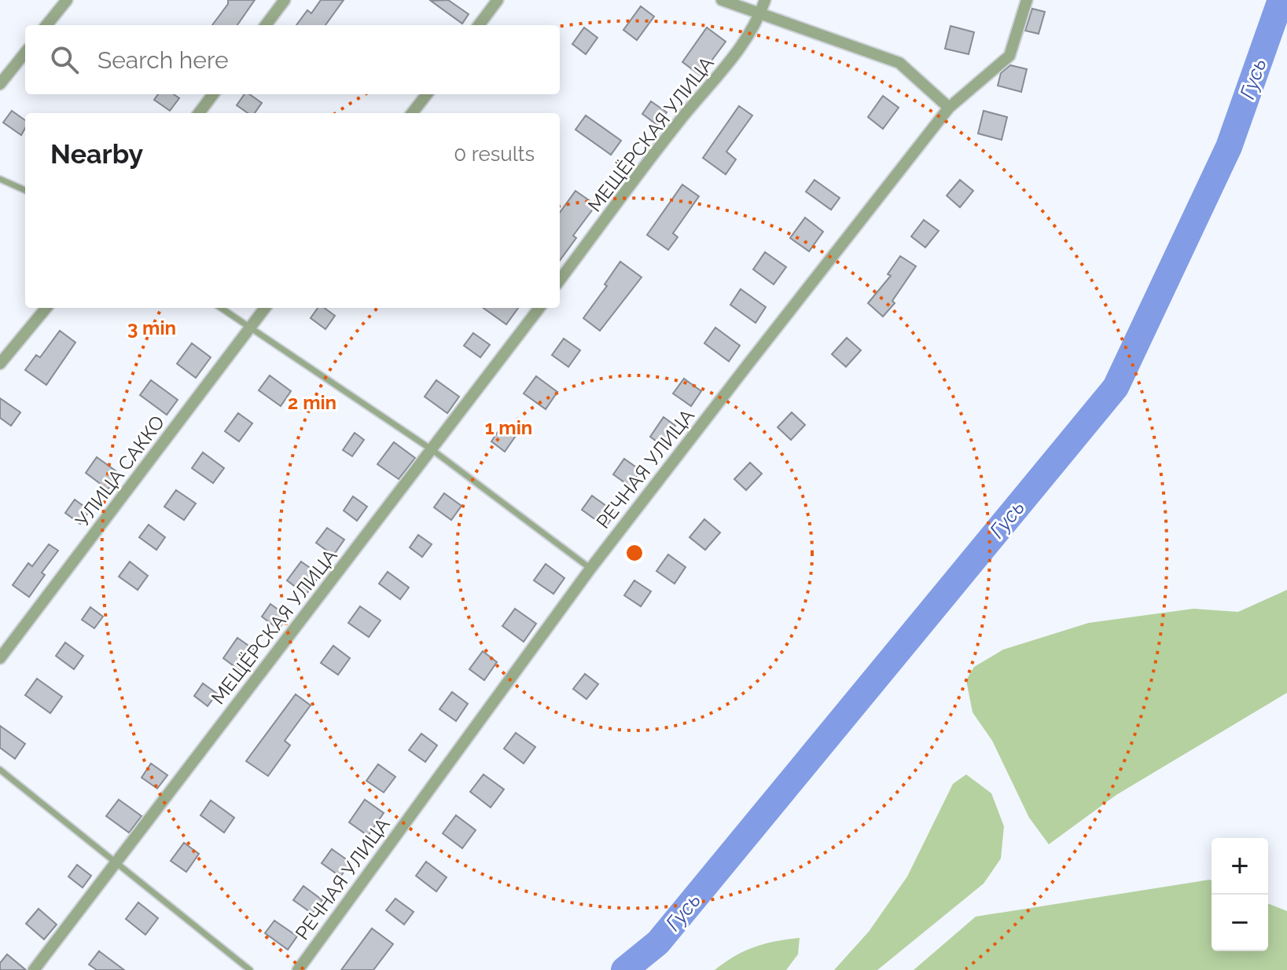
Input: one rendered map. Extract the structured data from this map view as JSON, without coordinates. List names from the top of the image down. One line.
{"streets":{"street":["МЕЩЁРСКАЯ УЛИЦА","РЕЧНАЯ УЛИЦА","УЛИЦА САККО"]},"water":["Гусь"],"page":{"search":"Search here","heading":["Nearby","0 results"],"map_buttons":["+","−"]},"rings":["3 min","2 min","1 min"]}
